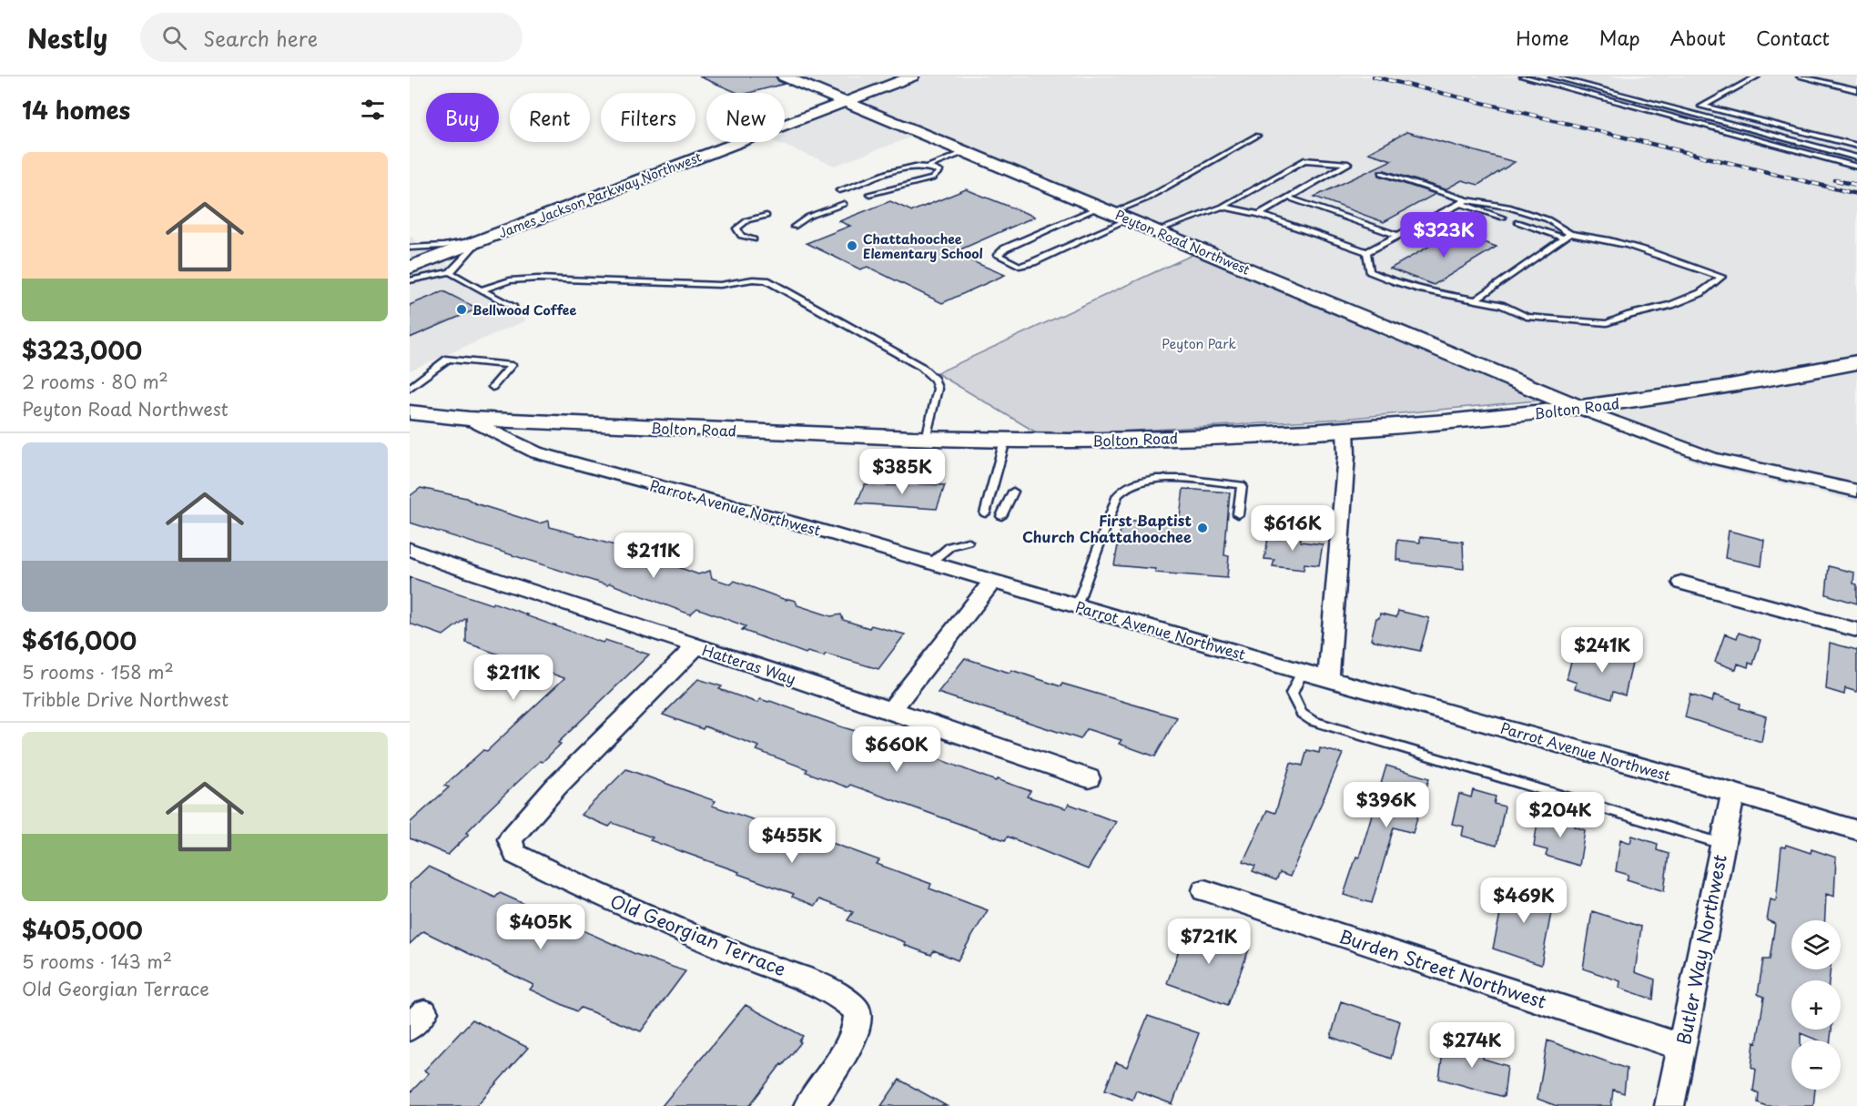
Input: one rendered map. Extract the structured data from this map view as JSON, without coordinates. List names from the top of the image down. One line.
{"streets":{"main road":["James Jackson Parkway Northwest","Peyton Road Northwest","Bolton Road"],"street":["Parrot Avenue Northwest","Hatteras Way","Old Georgian Terrace","Butler Way Northwest","Burden Street Northwest"]},"crossings":[["James Jackson Parkway Northwest","Peyton Road Northwest"],["Peyton Road Northwest","Bolton Road"],["Bolton Road","Parrot Avenue Northwest"],["Parrot Avenue Northwest","Butler Way Northwest"],["Hatteras Way","Old Georgian Terrace"],["Butler Way Northwest","Burden Street Northwest"]],"parks":["Peyton Park"],"places":["Chattahoochee Elementary School","Bellwood Coffee","First Baptist Church Chattahoochee"],"page":{"header":"Nestly","search":"Search here","nav":["Home","Map","About","Contact"],"heading":"14 homes","chip":["Buy","Rent","Filters","New"],"list":[{"name":"$323,000","note":"2 rooms · 80 m² · Peyton Road Northwest"},{"name":"$616,000","note":"5 rooms · 158 m² · Tribble Drive Northwest"},{"name":"$405,000","note":"5 rooms · 143 m² · Old Georgian Terrace"}],"price":["$323K","$385K","$616K","$211K","$241K","$211K","$660K","$396K","$204K","$455K","$469K","$405K","$721K","$274K"],"map_buttons":["+","−"]}}
